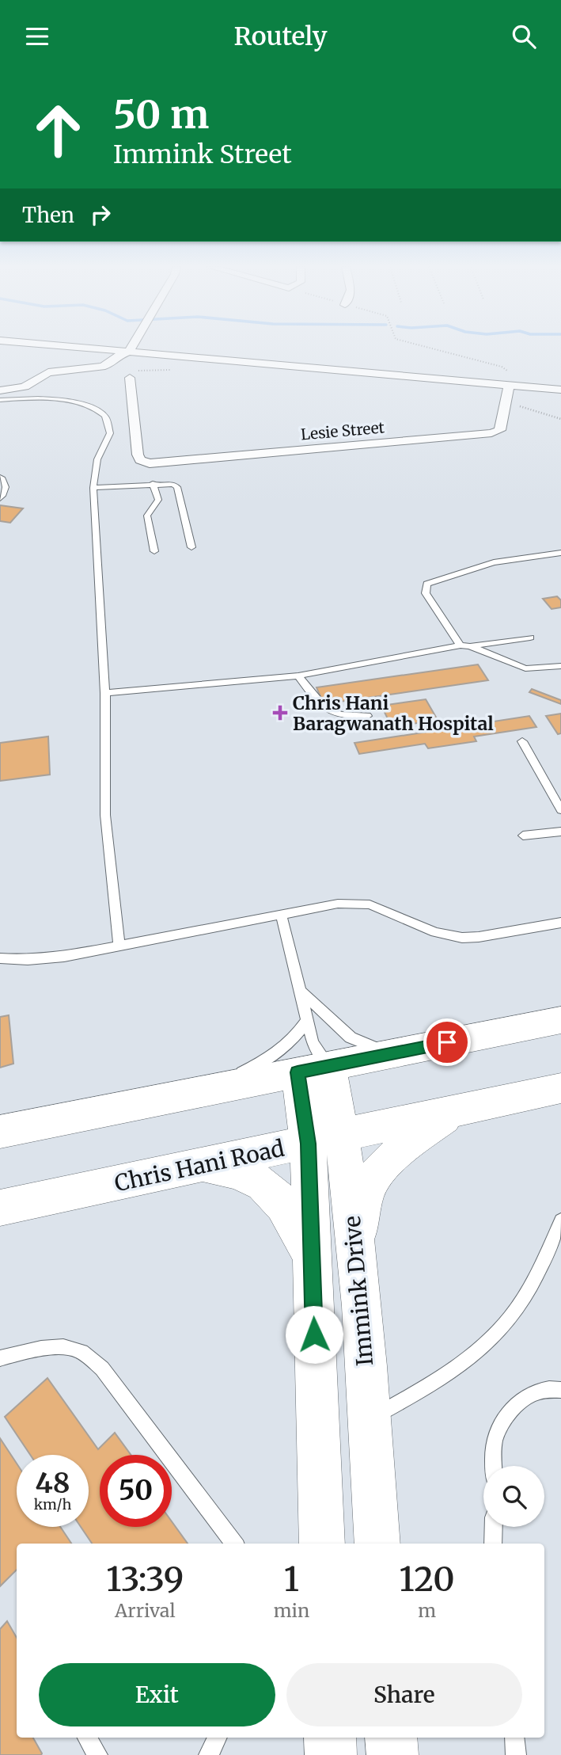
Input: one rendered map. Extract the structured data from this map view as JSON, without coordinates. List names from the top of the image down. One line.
{"streets":{"main road":["Chris Hani Road","Immink Drive"],"street":["Lesie Street"]},"crossings":[["Chris Hani Road","Immink Drive"]],"places":{"health":["Chris Hani Baragwanath Hospital"]},"page":{"header":"Routely","turn":["50 m","Immink Street"],"then":"Then","speed":"48 km/h","limit":"50","eta":["13:39","Arrival","1","min","120","m"],"buttons":["Exit","Share"]}}
